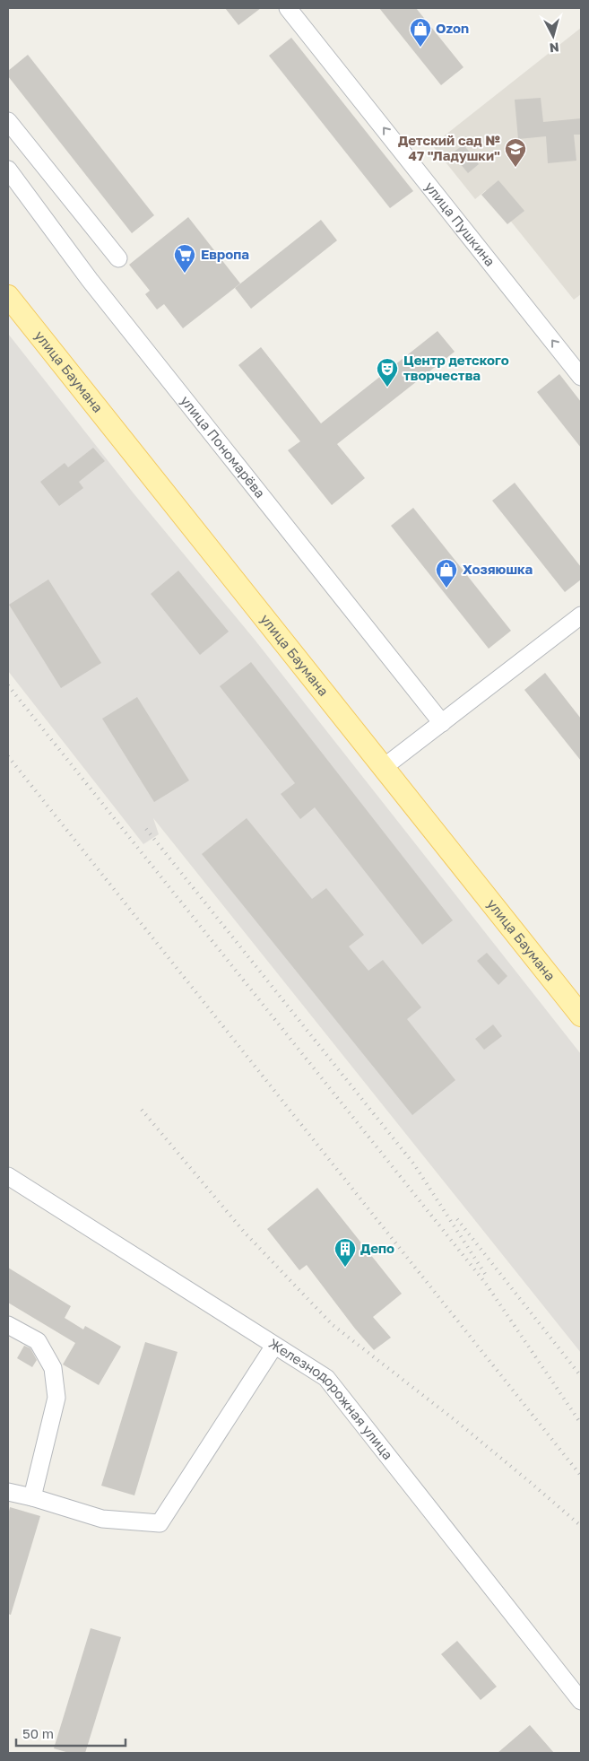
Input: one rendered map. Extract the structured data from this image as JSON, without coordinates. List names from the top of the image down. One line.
{"streets":{"main road":["улица Баумана"],"street":["улица Пушкина","улица Пономарёва","Железнодорожная улица"]},"one_way":["улица Пушкина"],"places":{"shop":["Ozon","Хозяюшка"],"school or university":["Детский сад № 47 \"Ладушки\""],"supermarket":["Европа"],"theatre":["Центр детского творчества"],"building":["Депо"]},"scale_bar":"50 m","north":"bottom"}
